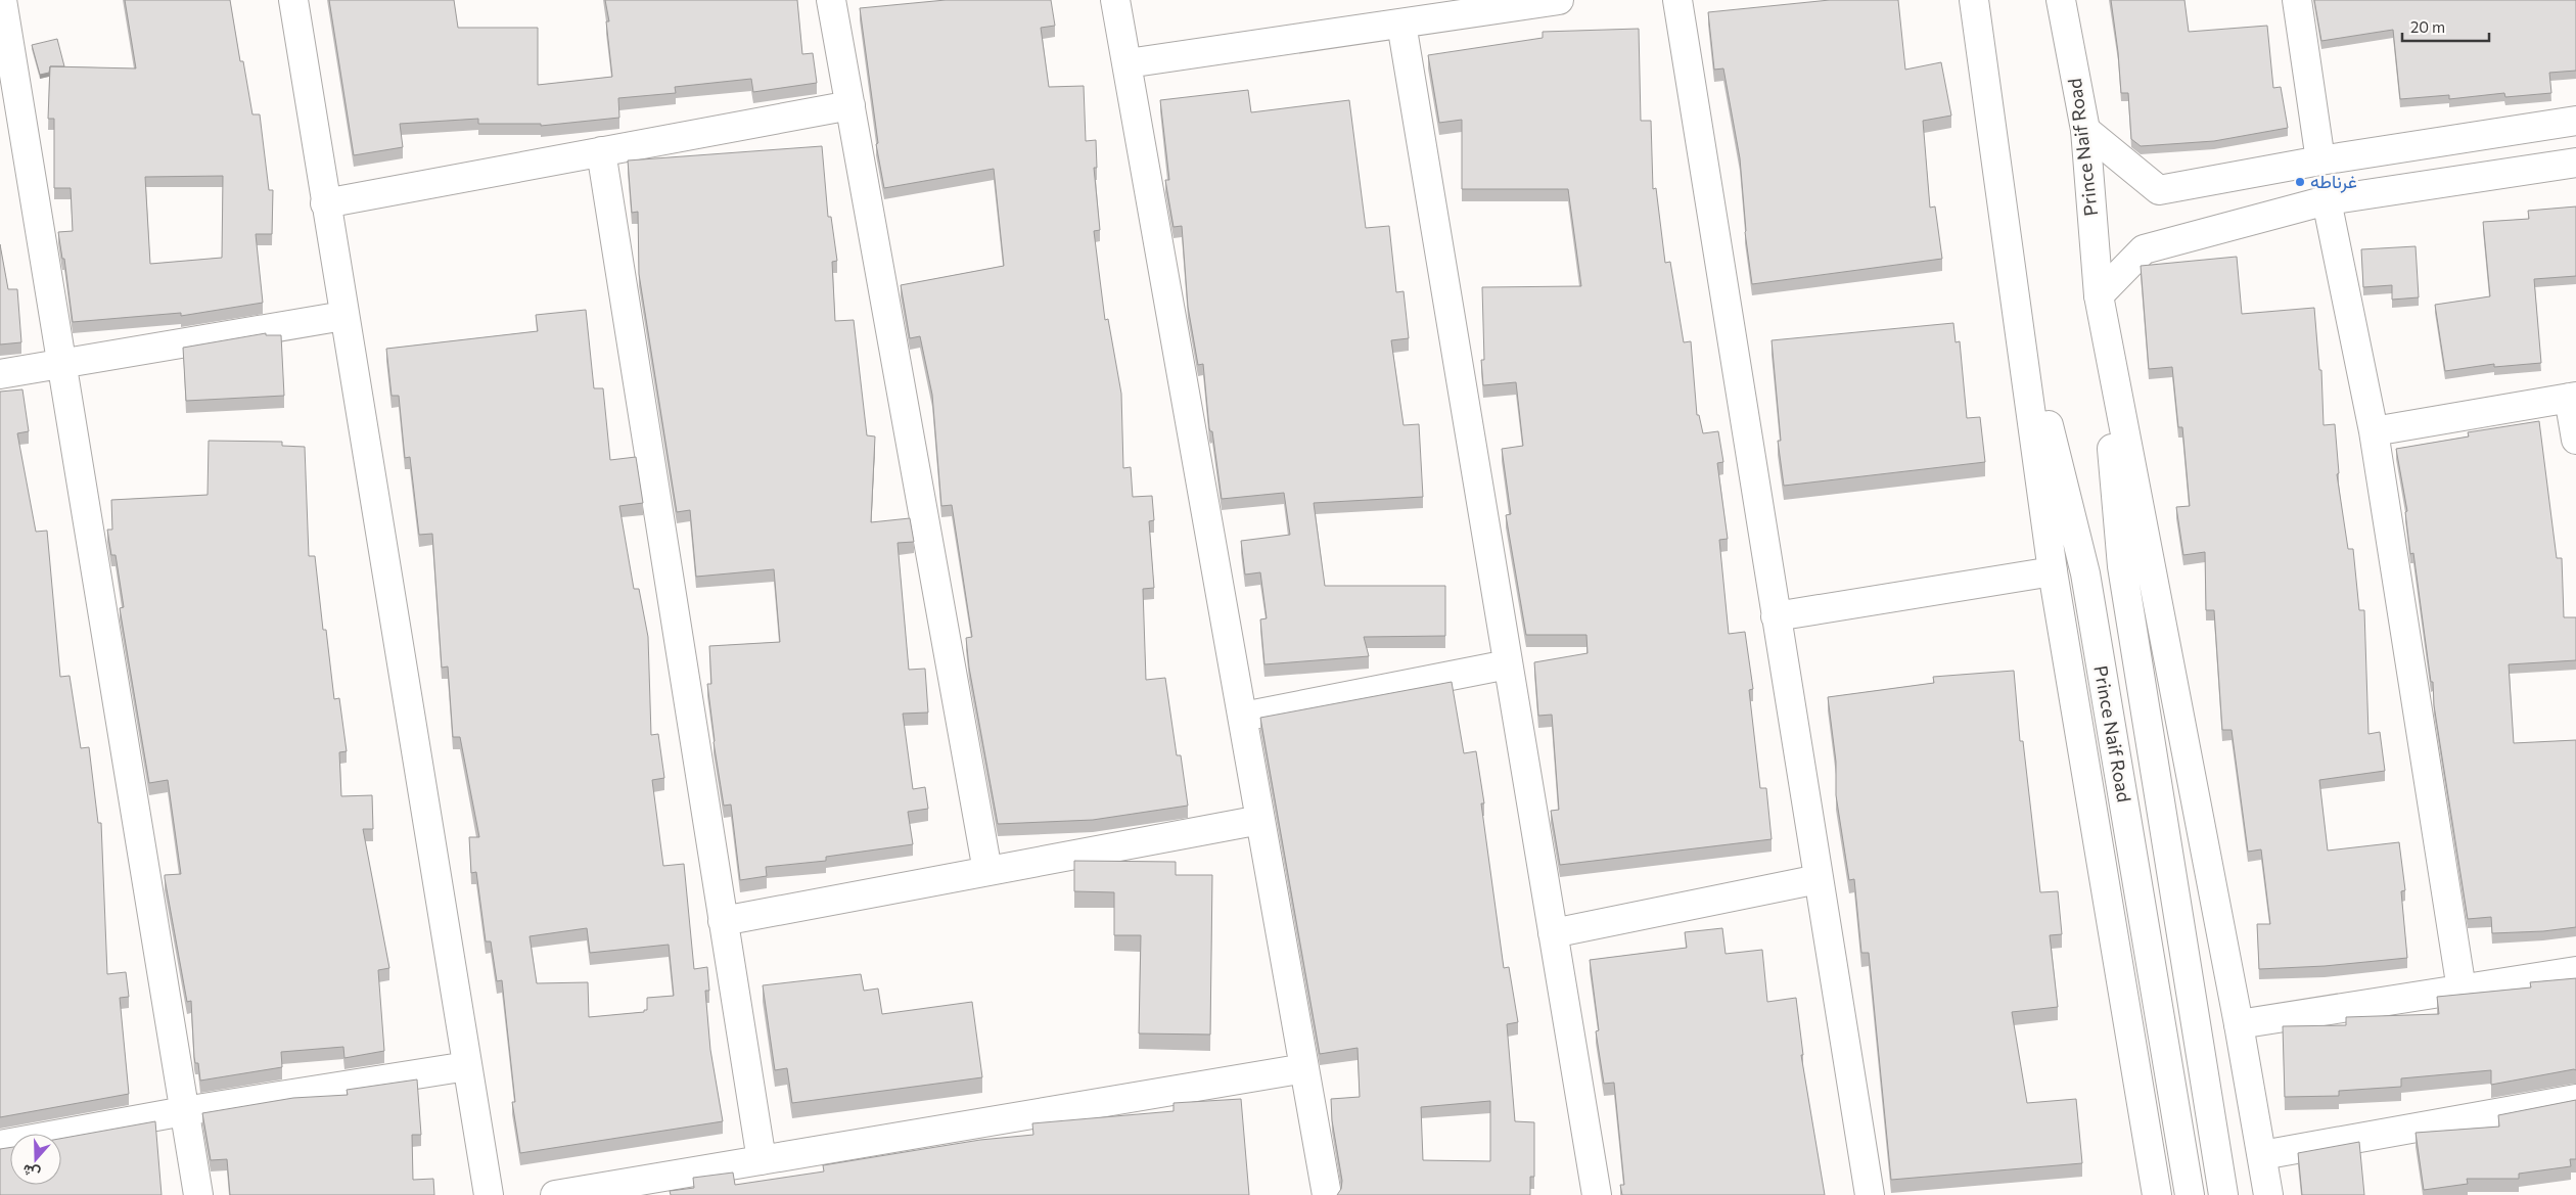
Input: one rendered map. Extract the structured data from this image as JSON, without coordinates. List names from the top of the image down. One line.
{"streets":{"street":["Prince Naif Road"]},"places":["غرناطه"],"scale_bar":"20 m","north":"bottom"}
